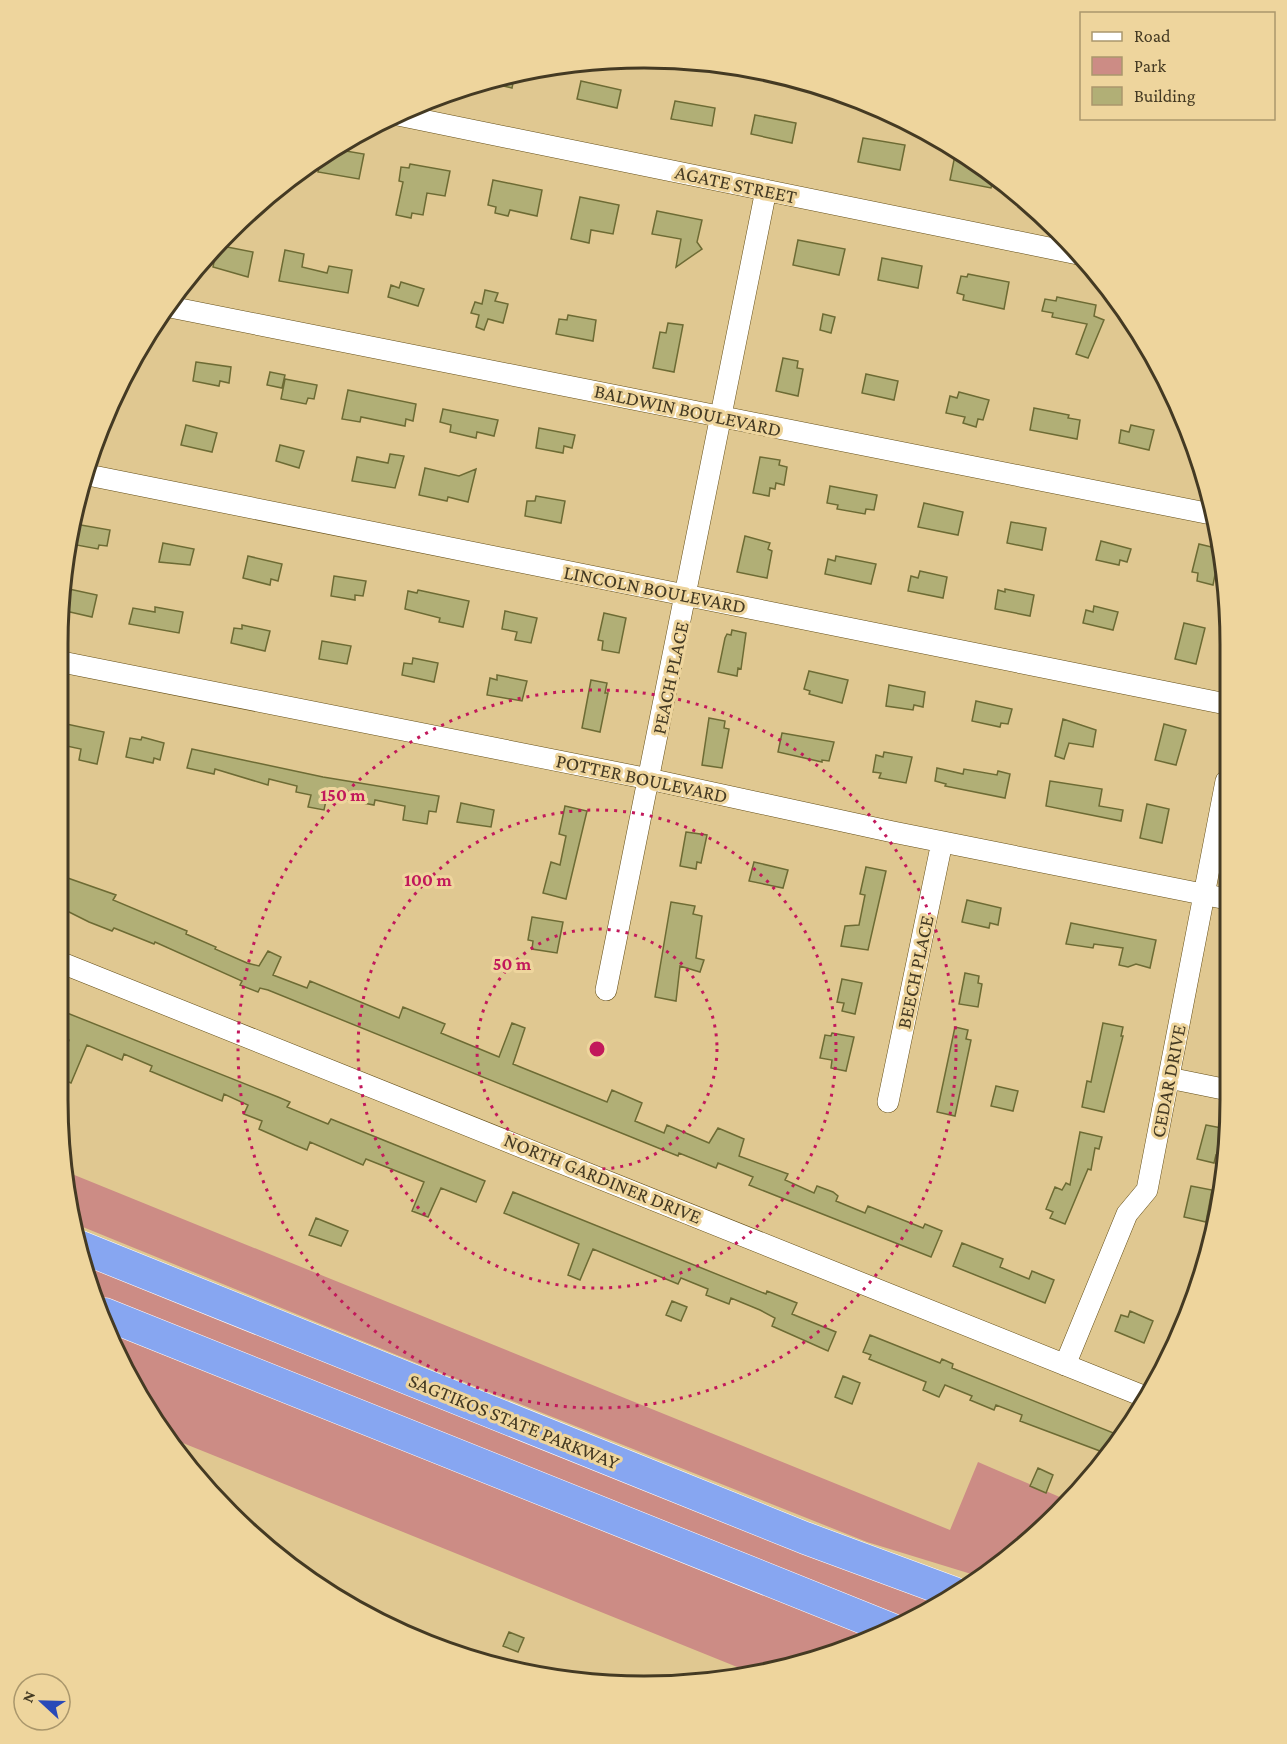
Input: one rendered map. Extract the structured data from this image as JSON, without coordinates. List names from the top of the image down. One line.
{"streets":{"highway":["SAGTIKOS STATE PARKWAY"],"street":["AGATE STREET","BALDWIN BOULEVARD","LINCOLN BOULEVARD","PEACH PLACE","POTTER BOULEVARD","BEECH PLACE","CEDAR DRIVE","NORTH GARDINER DRIVE"]},"crossings":[["AGATE STREET","PEACH PLACE"],["BALDWIN BOULEVARD","PEACH PLACE"],["LINCOLN BOULEVARD","PEACH PLACE"],["PEACH PLACE","POTTER BOULEVARD"],["POTTER BOULEVARD","BEECH PLACE"],["POTTER BOULEVARD","CEDAR DRIVE"],["CEDAR DRIVE","NORTH GARDINER DRIVE"]],"legend":["Road","Park","Building"],"north":"left","rings":["150 m","100 m","50 m"]}
